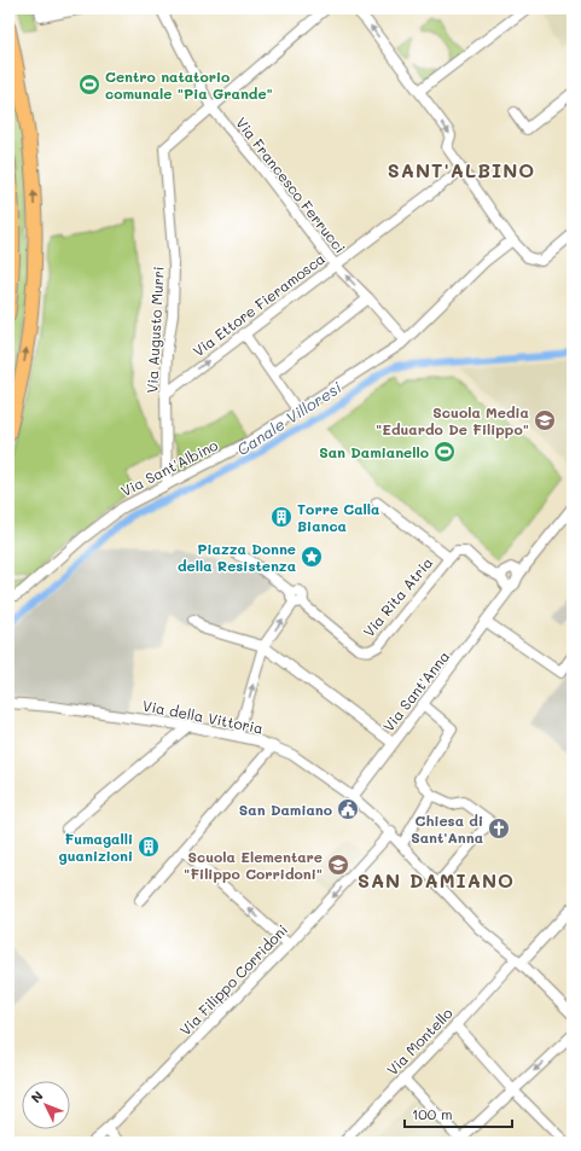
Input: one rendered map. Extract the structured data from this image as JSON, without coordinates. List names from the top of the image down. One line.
{"streets":{"street":["Via Francesco Ferrucci","Via Ettore Fieramosca","Via Augusto Murri","Via Sant'Albino","Via Rita Atria","Via Sant'Anna","Via della Vittoria","Via Filippo Corridoni","Via Montello"]},"crossings":[["Via Francesco Ferrucci","Via Ettore Fieramosca"],["Via Francesco Ferrucci","Via Augusto Murri"],["Via Francesco Ferrucci","Via Sant'Albino"],["Via Ettore Fieramosca","Via Augusto Murri"],["Via Augusto Murri","Via Sant'Albino"],["Via Rita Atria","Via Sant'Anna"],["Via Sant'Anna","Via della Vittoria"],["Via della Vittoria","Via Filippo Corridoni"],["Via della Vittoria","Via Montello"]],"one_way":["Via Filippo Corridoni"],"districts":["SANT'ALBINO","SAN DAMIANO"],"water":["Canale Villoresi"],"places":{"sports":["Centro natatorio comunale \"Pia Grande\"","San Damianello"],"school or university":["Scuola Media \"Eduardo De Filippo\"","Scuola Elementare \"Filippo Corridoni\""],"building":["Torre Calla Bianca","Fumagalli guanizioni"],"place":["Piazza Donne della Resistenza"],"public building":["San Damiano"],"church":["Chiesa di Sant'Anna"]},"scale_bar":"100 m","north":"top left"}
